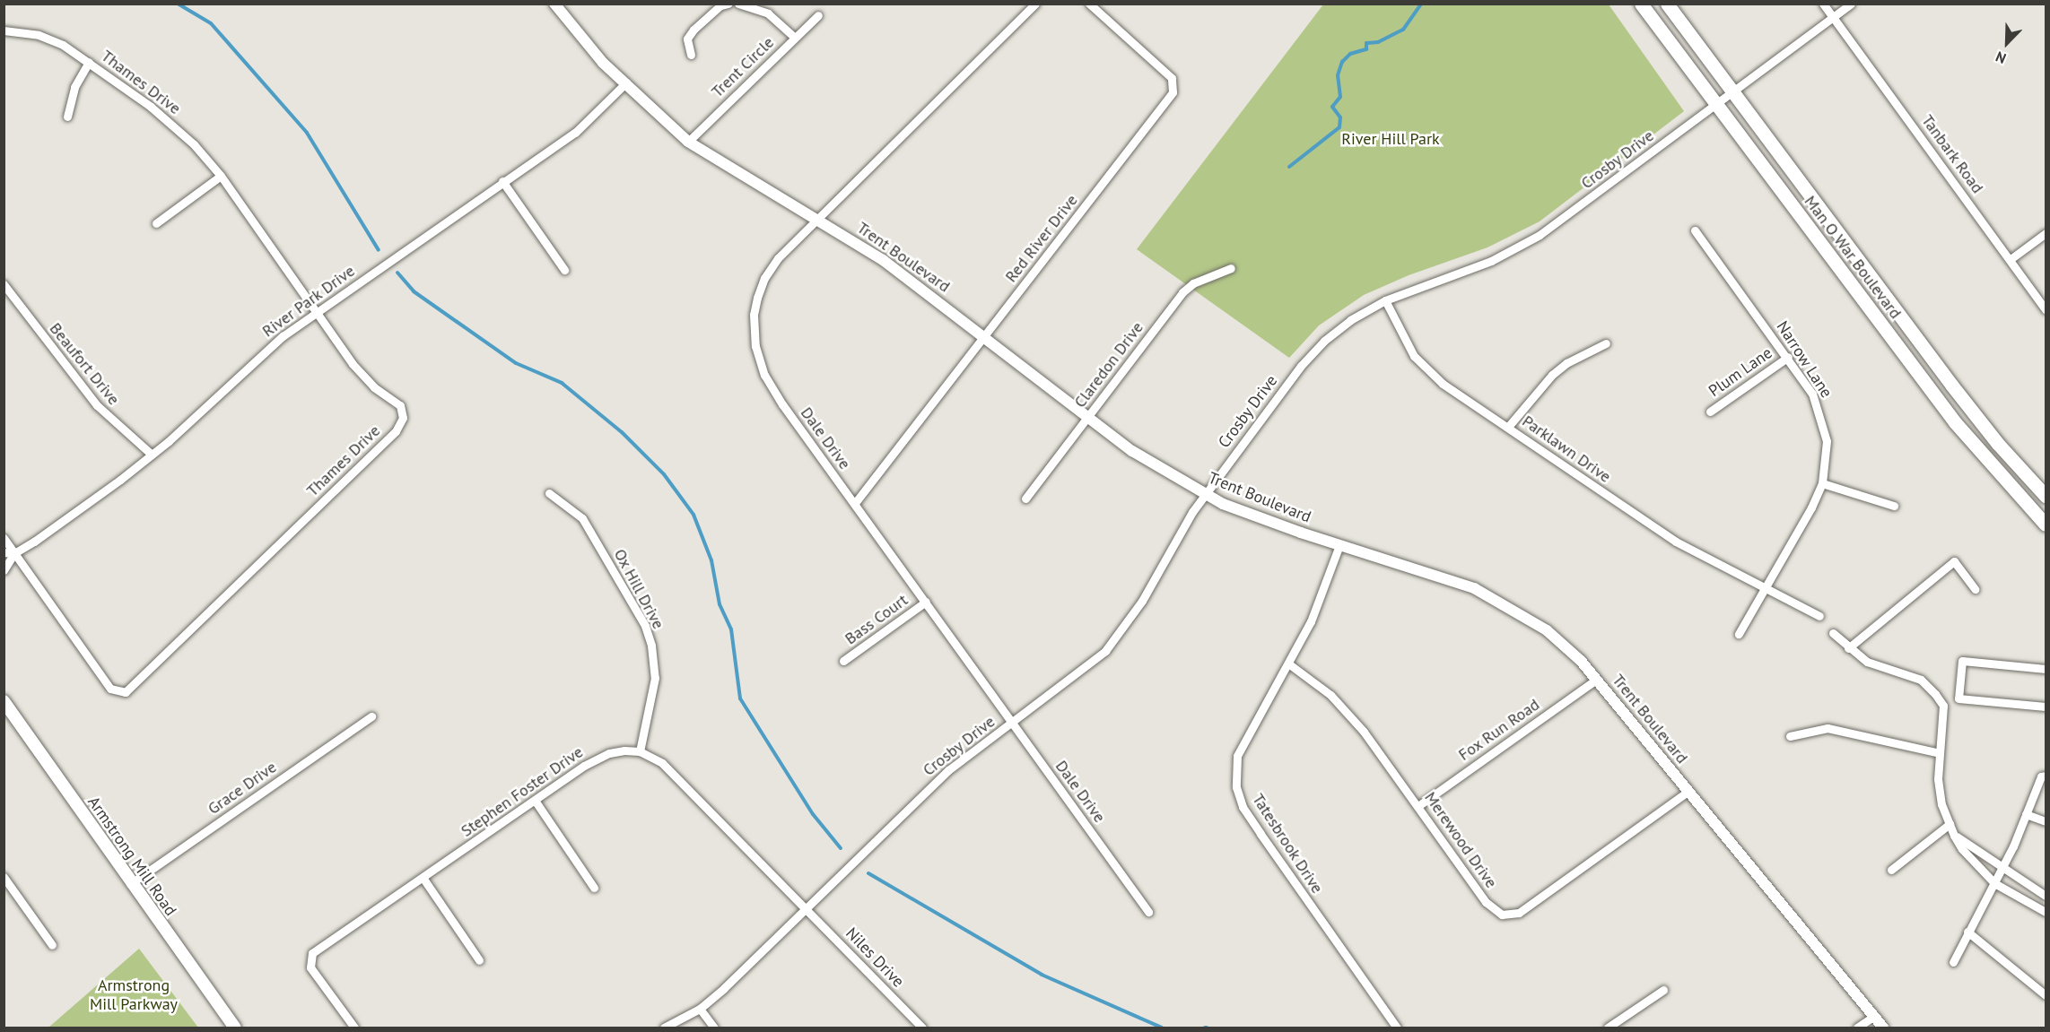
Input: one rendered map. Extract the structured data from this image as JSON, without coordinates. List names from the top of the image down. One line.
{"streets":{"main road":["Man O War Boulevard","Armstrong Mill Road"],"street":["Trent Circle","Thames Drive","Tanbark Road","Crosby Drive","Red River Drive","Trent Boulevard","River Park Drive","Narrow Lane","Beaufort Drive","Claredon Drive","Plum Lane","Dale Drive","Parklawn Drive","Ox Hill Drive","Bass Court","Fox Run Road","Grace Drive","Stephen Foster Drive","Merewood Drive","Tatesbrook Drive","Niles Drive"]},"crossings":[["Trent Circle","Trent Boulevard"],["Thames Drive","River Park Drive"],["Tanbark Road","Crosby Drive"],["Crosby Drive","Trent Boulevard"],["Crosby Drive","Man O War Boulevard"],["Crosby Drive","Dale Drive"],["Crosby Drive","Parklawn Drive"],["Crosby Drive","Niles Drive"],["Red River Drive","Trent Boulevard"],["Red River Drive","Dale Drive"],["Trent Boulevard","River Park Drive"],["Trent Boulevard","Claredon Drive"],["Trent Boulevard","Dale Drive"],["Trent Boulevard","Fox Run Road"],["Trent Boulevard","Merewood Drive"],["Trent Boulevard","Tatesbrook Drive"],["River Park Drive","Beaufort Drive"],["Narrow Lane","Plum Lane"],["Narrow Lane","Parklawn Drive"],["Dale Drive","Bass Court"],["Ox Hill Drive","Stephen Foster Drive"],["Fox Run Road","Merewood Drive"],["Grace Drive","Armstrong Mill Road"],["Merewood Drive","Tatesbrook Drive"]],"parks":["River Hill Park","Armstrong Mill Parkway"],"north":"bottom left"}
